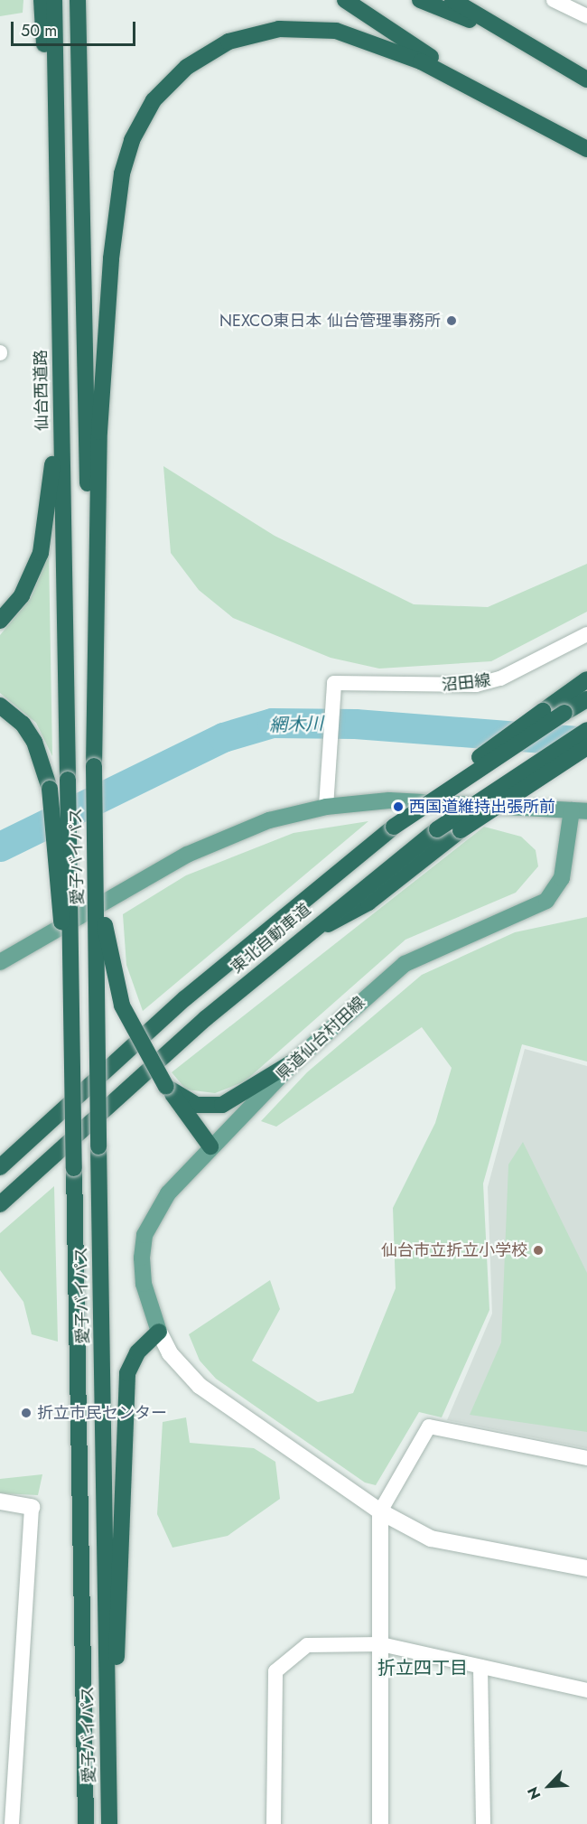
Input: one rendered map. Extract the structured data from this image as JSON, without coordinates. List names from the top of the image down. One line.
{"streets":{"highway":["仙台西道路","愛子バイパス","東北自動車道"],"main road":["県道仙台村田線"],"street":["沼田線"]},"crossings":[["仙台西道路","愛子バイパス"],["沼田線","県道仙台村田線"]],"districts":["折立四丁目"],"water":["網木川"],"places":["NEXCO東日本 仙台管理事務所","西国道維持出張所前","仙台市立折立小学校","折立市民センター"],"scale_bar":"50 m","north":"bottom left"}
